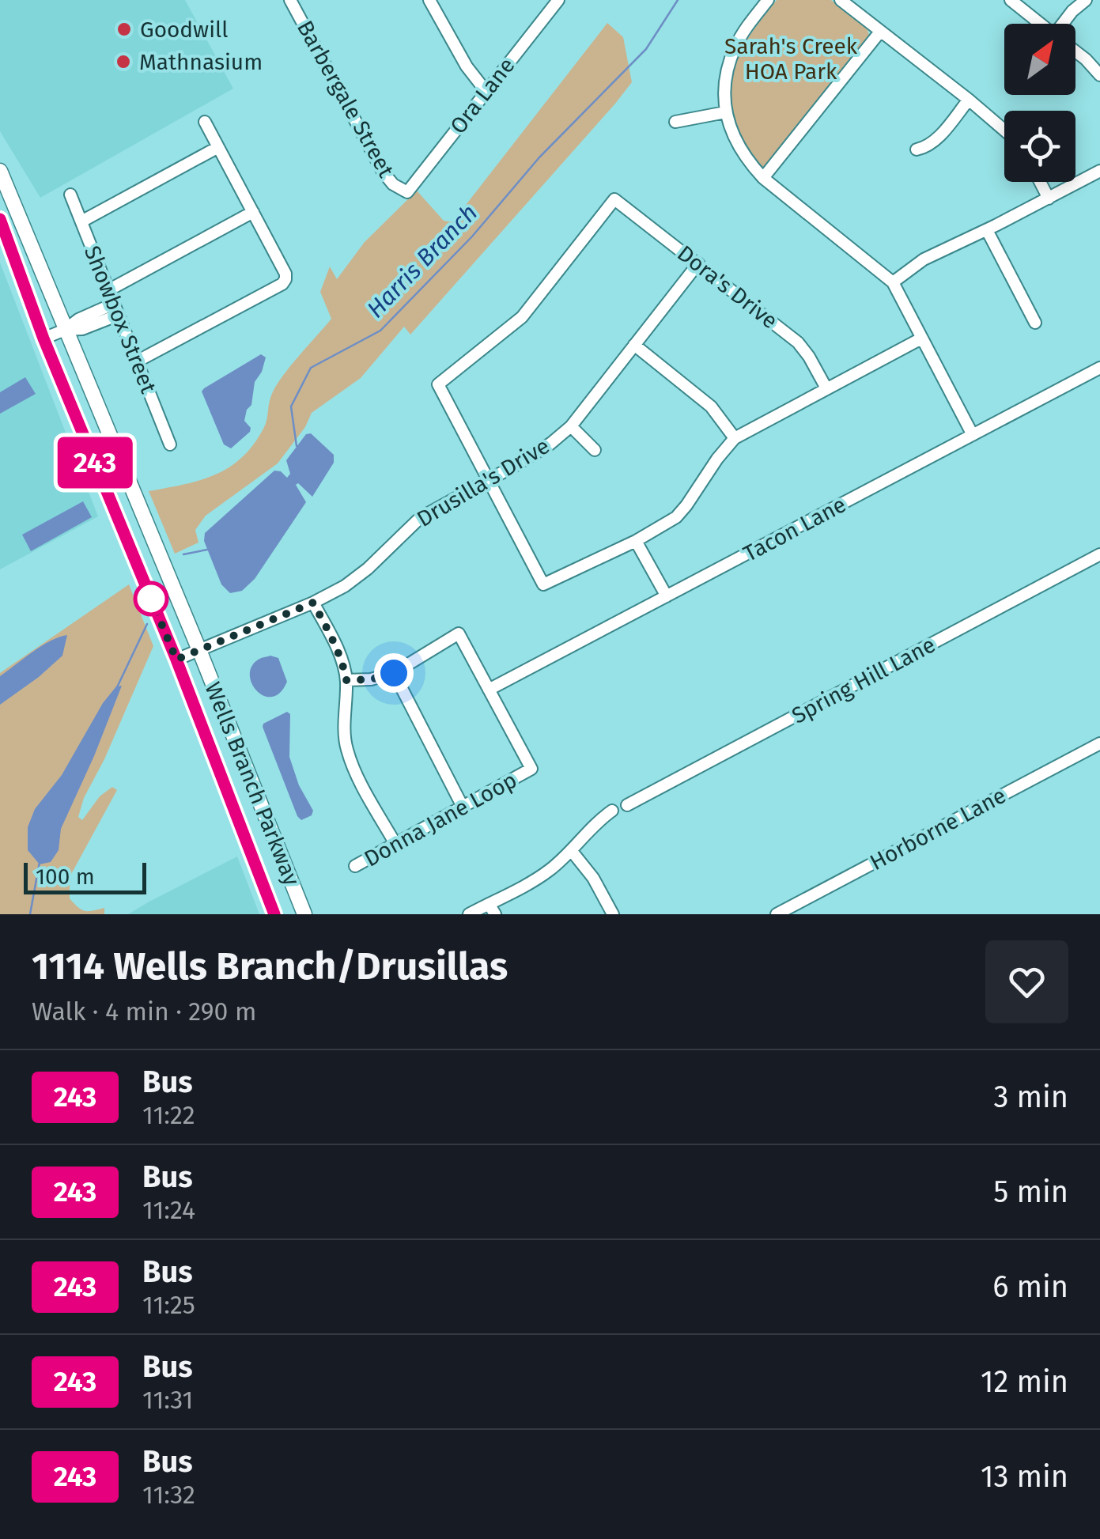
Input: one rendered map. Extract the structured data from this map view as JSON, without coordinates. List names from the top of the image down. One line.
{"streets":{"main road":["Wells Branch Parkway"],"street":["Ora Lane","Barbergale Street","Dora's Drive","Showbox Street","Drusilla's Drive","Tacon Lane","Spring Hill Lane","Donna Jane Loop","Horborne Lane"]},"crossings":[["Ora Lane","Barbergale Street"],["Dora's Drive","Drusilla's Drive"],["Drusilla's Drive","Wells Branch Parkway"],["Tacon Lane","Donna Jane Loop"]],"water":["Harris Branch"],"parks":["Sarah's Creek HOA Park"],"places":["Goodwill","Mathnasium"],"lines":["bus line 243"],"scale_bar":"100 m","north":"top right","page":{"on_map":"243","scale":"100 m","heading":["1114 Wells Branch/Drusillas","Walk · 4 min · 290 m"],"list":[{"mark":"243","name":"Bus","note":"11:22","value":"3 min"},{"mark":"243","name":"Bus","note":"11:24","value":"5 min"},{"mark":"243","name":"Bus","note":"11:25","value":"6 min"},{"mark":"243","name":"Bus","note":"11:31","value":"12 min"},{"mark":"243","name":"Bus","note":"11:32","value":"13 min"}]}}
